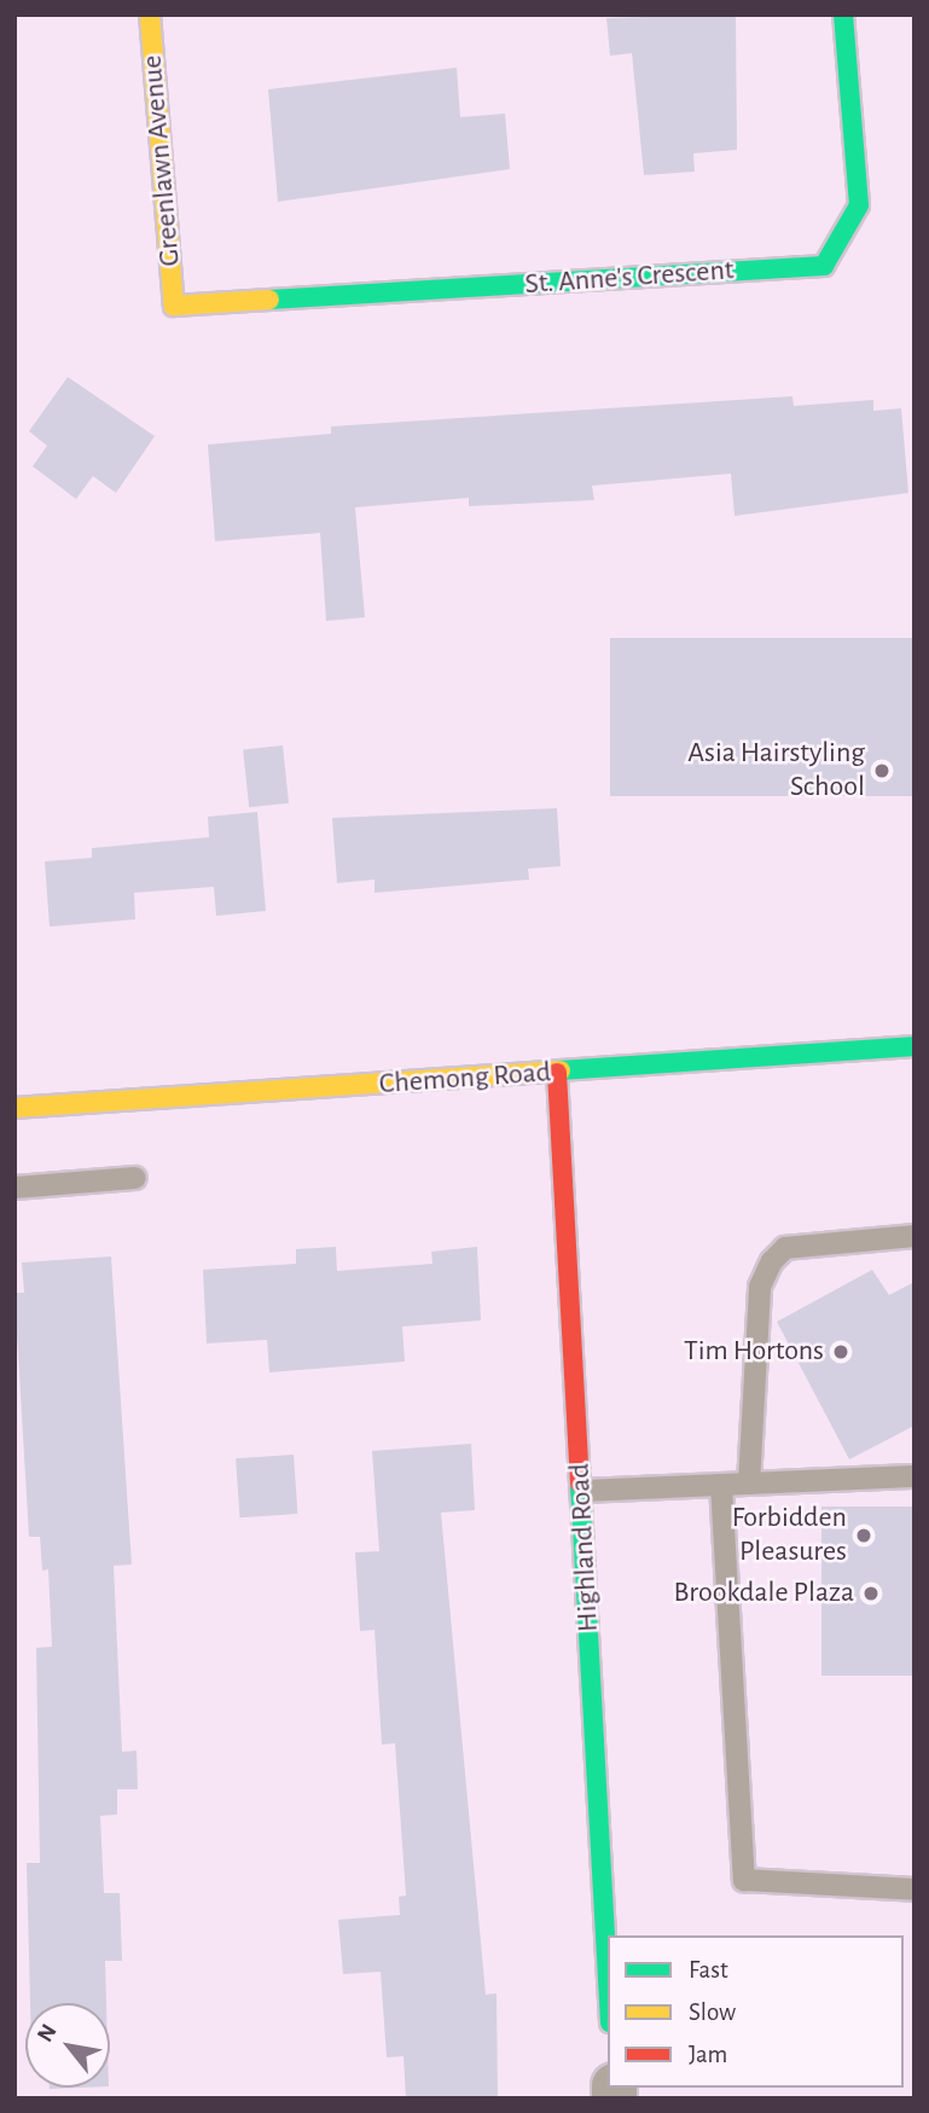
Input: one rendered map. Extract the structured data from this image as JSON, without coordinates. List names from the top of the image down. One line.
{"streets":{"street":["Greenlawn Avenue","St. Anne's Crescent","Chemong Road","Highland Road"]},"crossings":[["Greenlawn Avenue","St. Anne's Crescent"],["Chemong Road","Highland Road"]],"places":["Asia Hairstyling School","Tim Hortons","Forbidden Pleasures","Brookdale Plaza"],"legend":["Fast","Slow","Jam"],"north":"top left"}
